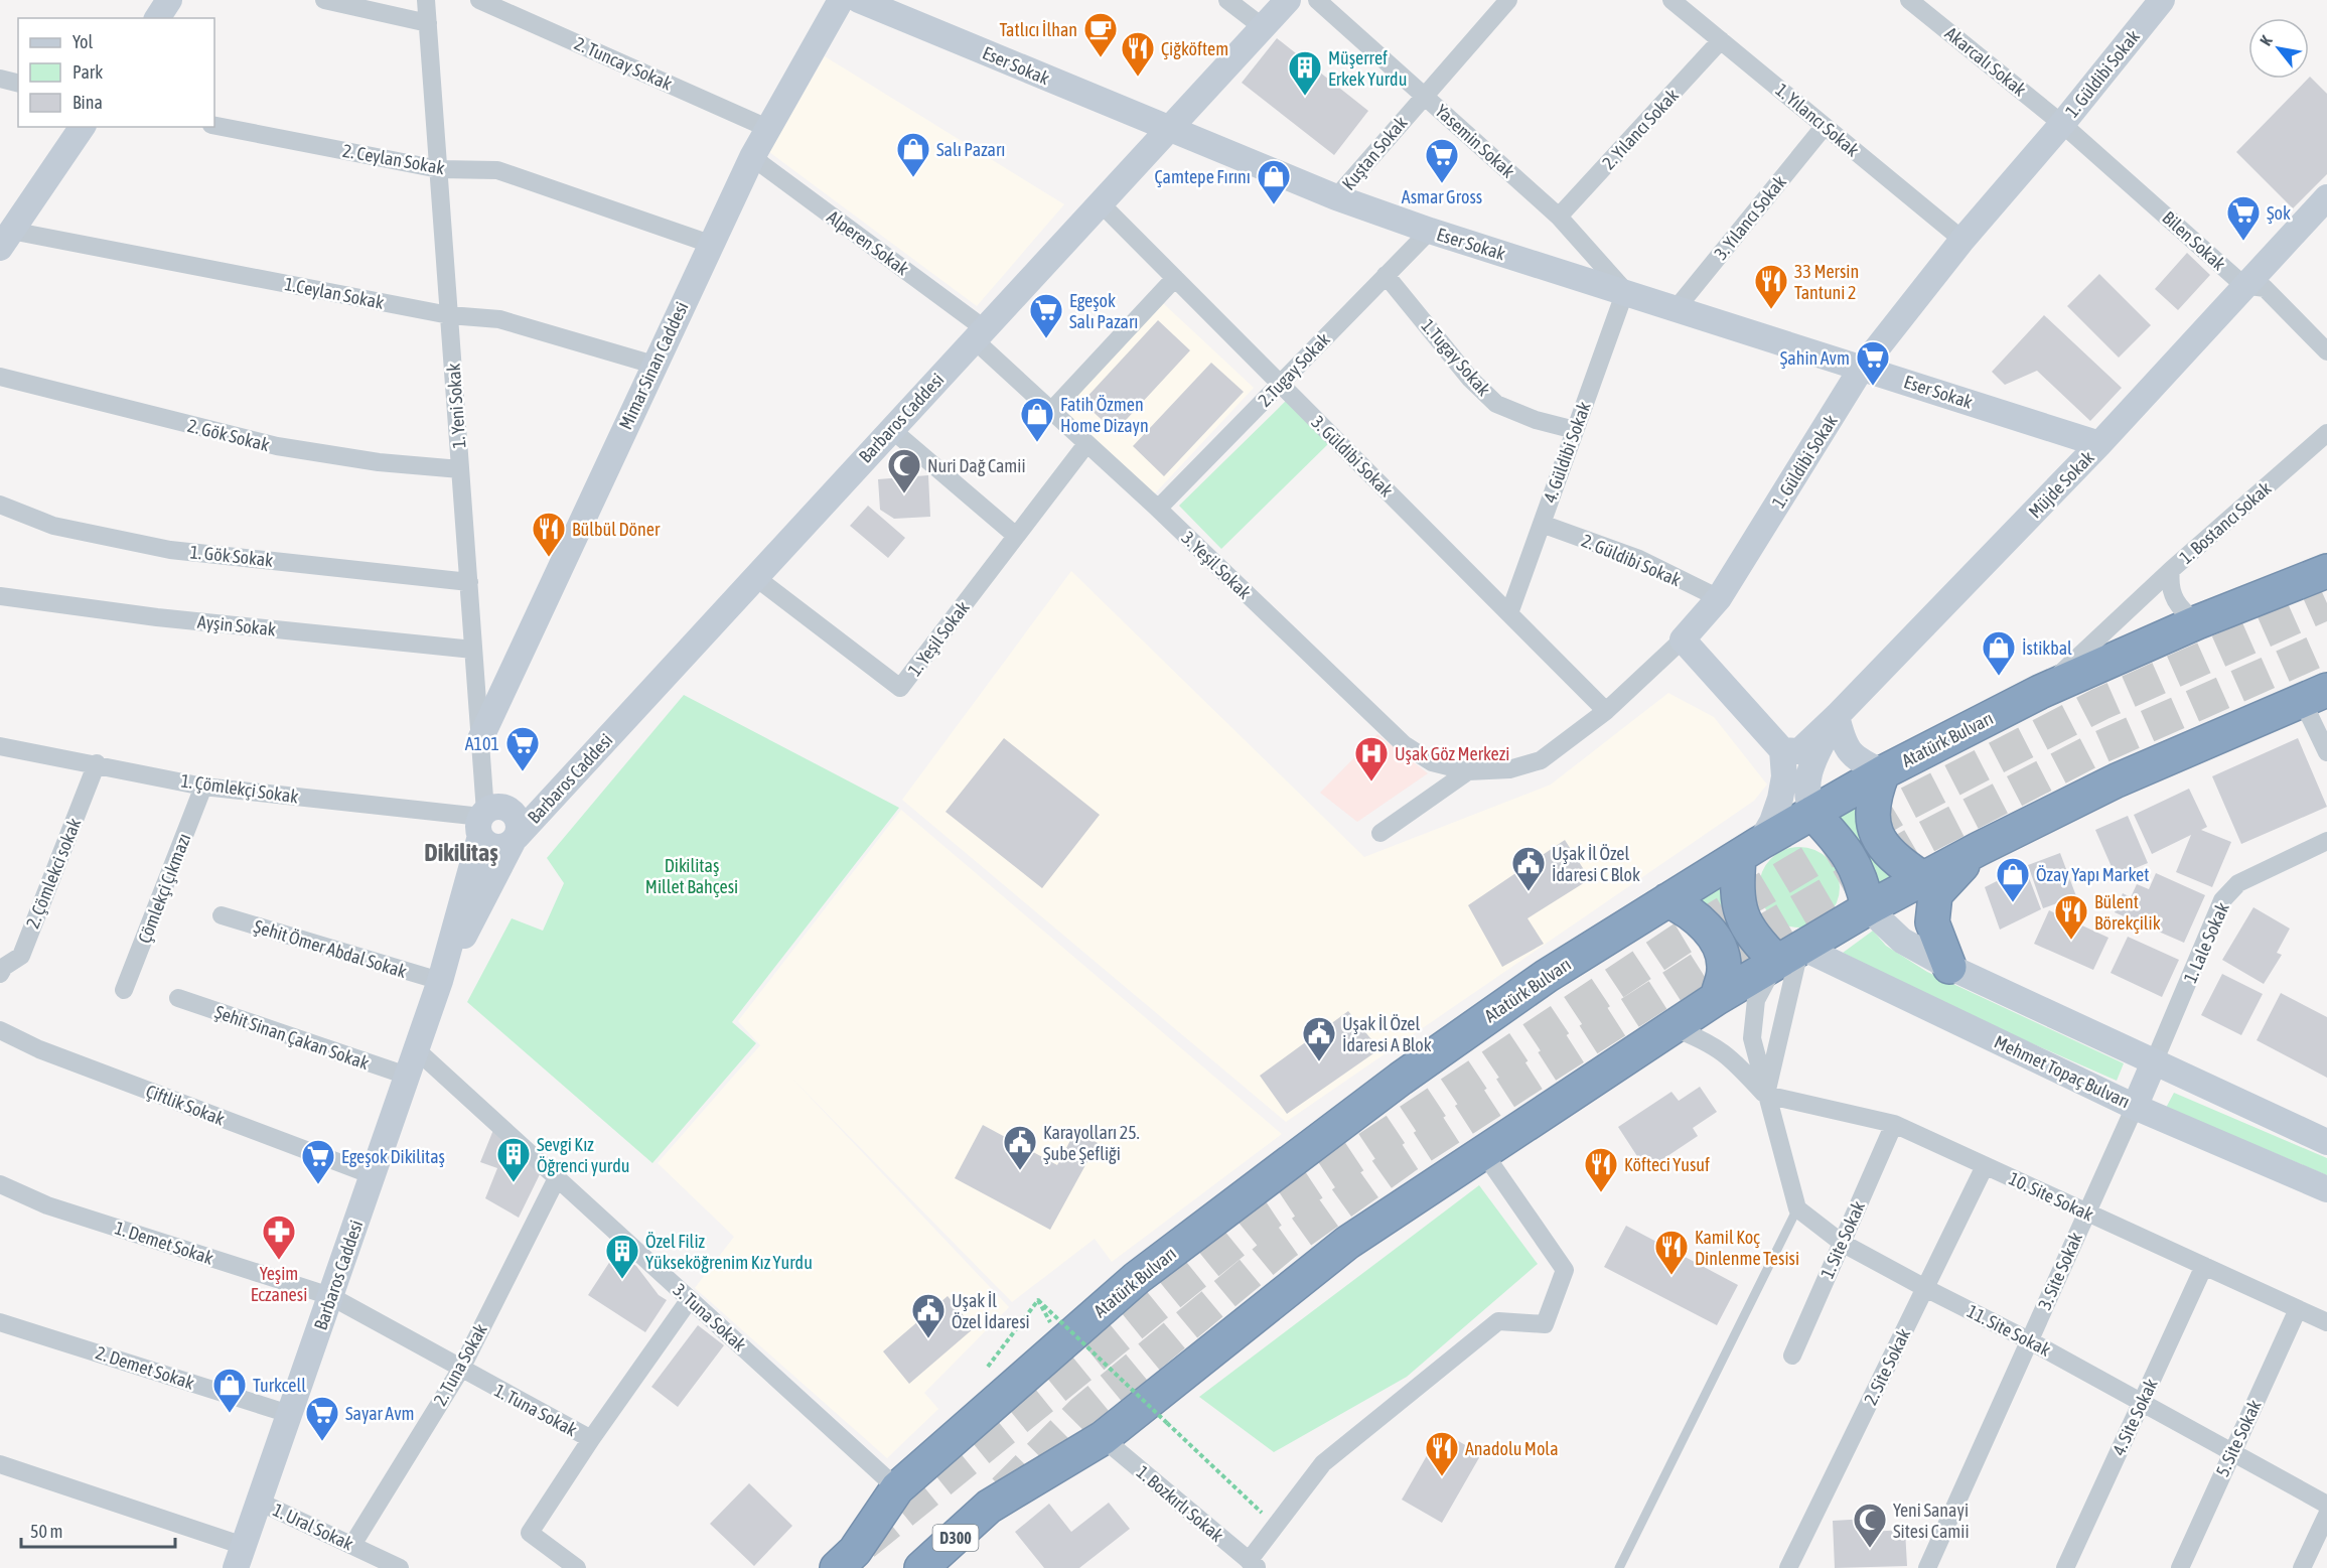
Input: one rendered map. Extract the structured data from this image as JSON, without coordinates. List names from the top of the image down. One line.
{"streets":{"highway":["Atatürk Bulvarı","D300"],"street":["Akarcalı Sokak","2. Tuncay Sokak","Eser Sokak","1. Güldibi Sokak","1. Yılancı Sokak","2. Yılancı Sokak","Yasemin Sokak","Kuştan Sokak","2. Ceylan Sokak","3. Yılancı Sokak","Bilen Sokak","Alperen Sokak","1.Ceylan Sokak","1.Tugay Sokak","Mimar Sinan Caddesi","2.Tugay Sokak","1. Yeni Sokak","Barbaros Caddesi","2. Gök Sokak","4. Güldibi Sokak","3. Güldibi Sokak","Müjde Sokak","1. Bostancı Sokak","1. Gök Sokak","2. Güldibi Sokak","3. Yeşil Sokak","Ayşin Sokak","1. Yeşil Sokak","1. Çömlekçi Sokak","2. Çömlekci sokak","Çömlekçi Çıkmazı","1. Lale Sokak","Şehit Ömer Abdal Sokak","Şehit Sinan Çakan Sokak","Mehmet Topaç Bulvarı","Çiftlik Sokak","10. Site Sokak","1. Site Sokak","1. Demet Sokak","3. Site Sokak","3. Tuna Sokak","11. Site Sokak","2. Tuna Sokak","2. Site Sokak","2. Demet Sokak","1. Tuna Sokak","4. Site Sokak","5. Site Sokak","1. Bozkırlı Sokak","1. Ural Sokak"]},"crossings":[["Akarcalı Sokak","1. Güldibi Sokak"],["Akarcalı Sokak","Bilen Sokak"],["2. Tuncay Sokak","Mimar Sinan Caddesi"],["Eser Sokak","1. Güldibi Sokak"],["Eser Sokak","Yasemin Sokak"],["Eser Sokak","Kuştan Sokak"],["Eser Sokak","3. Yılancı Sokak"],["Eser Sokak","2.Tugay Sokak"],["Eser Sokak","Barbaros Caddesi"],["Eser Sokak","4. Güldibi Sokak"],["Eser Sokak","Müjde Sokak"],["1. Güldibi Sokak","1. Yılancı Sokak"],["1. Güldibi Sokak","Bilen Sokak"],["1. Güldibi Sokak","3. Güldibi Sokak"],["1. Güldibi Sokak","2. Güldibi Sokak"],["1. Güldibi Sokak","3. Yeşil Sokak"],["1. Yılancı Sokak","2. Yılancı Sokak"],["1. Yılancı Sokak","3. Yılancı Sokak"],["2. Yılancı Sokak","Yasemin Sokak"],["Yasemin Sokak","Kuştan Sokak"],["Yasemin Sokak","4. Güldibi Sokak"],["2. Ceylan Sokak","Mimar Sinan Caddesi"],["2. Ceylan Sokak","1. Yeni Sokak"],["Bilen Sokak","Müjde Sokak"],["Alperen Sokak","Mimar Sinan Caddesi"],["Alperen Sokak","Barbaros Caddesi"],["Alperen Sokak","3. Yeşil Sokak"],["1.Ceylan Sokak","Mimar Sinan Caddesi"],["1.Ceylan Sokak","1. Yeni Sokak"],["1.Tugay Sokak","2.Tugay Sokak"],["1.Tugay Sokak","4. Güldibi Sokak"],["Mimar Sinan Caddesi","1. Yeni Sokak"],["2.Tugay Sokak","3. Güldibi Sokak"],["2.Tugay Sokak","3. Yeşil Sokak"],["1. Yeni Sokak","Barbaros Caddesi"],["1. Yeni Sokak","2. Gök Sokak"],["1. Yeni Sokak","1. Gök Sokak"],["1. Yeni Sokak","Ayşin Sokak"],["1. Yeni Sokak","1. Çömlekçi Sokak"],["Barbaros Caddesi","3. Güldibi Sokak"],["Barbaros Caddesi","3. Yeşil Sokak"],["Barbaros Caddesi","1. Yeşil Sokak"],["Barbaros Caddesi","1. Çömlekçi Sokak"],["Barbaros Caddesi","Şehit Ömer Abdal Sokak"],["Barbaros Caddesi","Şehit Sinan Çakan Sokak"],["Barbaros Caddesi","Çiftlik Sokak"],["Barbaros Caddesi","1. Demet Sokak"],["Barbaros Caddesi","3. Tuna Sokak"],["Barbaros Caddesi","2. Demet Sokak"],["Barbaros Caddesi","1. Tuna Sokak"],["Barbaros Caddesi","1. Ural Sokak"],["4. Güldibi Sokak","3. Güldibi Sokak"],["4. Güldibi Sokak","2. Güldibi Sokak"],["1. Bostancı Sokak","Atatürk Bulvarı"],["3. Yeşil Sokak","1. Yeşil Sokak"],["Atatürk Bulvarı","Mehmet Topaç Bulvarı"],["Atatürk Bulvarı","3. Tuna Sokak"],["1. Çömlekçi Sokak","2. Çömlekci sokak"],["1. Çömlekçi Sokak","Çömlekçi Çıkmazı"],["Mehmet Topaç Bulvarı","3. Site Sokak"],["10. Site Sokak","1. Site Sokak"],["10. Site Sokak","3. Site Sokak"],["10. Site Sokak","2. Site Sokak"],["10. Site Sokak","4. Site Sokak"],["10. Site Sokak","5. Site Sokak"],["1. Site Sokak","11. Site Sokak"],["1. Demet Sokak","1. Tuna Sokak"],["3. Site Sokak","11. Site Sokak"],["3. Tuna Sokak","2. Tuna Sokak"],["3. Tuna Sokak","1. Tuna Sokak"],["11. Site Sokak","2. Site Sokak"],["11. Site Sokak","4. Site Sokak"],["11. Site Sokak","5. Site Sokak"],["2. Tuna Sokak","1. Tuna Sokak"],["2. Tuna Sokak","1. Ural Sokak"],["1. Bozkırlı Sokak","D300"]],"districts":["Dikilitaş"],"parks":["Dikilitaş Millet Bahçesi"],"places":{"cafe":["Tatlıcı İlhan"],"restaurant":["Çiğköftem","33 Mersin Tantuni 2","Bülbül Döner","Bülent Börekçilik","Köfteci Yusuf","Kamil Koç Dinlenme Tesisi","Anadolu Mola"],"building":["Müşerref Erkek Yurdu","Sevgi Kız Öğrenci yurdu","Özel Filiz Yükseköğrenim Kız Yurdu"],"shop":["Salı Pazarı","Çamtepe Fırını","Fatih Özmen Home Dizayn","İstikbal","Özay Yapı Market","Turkcell"],"supermarket":["Asmar Gross","Şok","Egeşok Salı Pazarı","Şahin Avm","A101","Egeşok Dikilitaş","Sayar Avm"],"mosque":["Nuri Dağ Camii","Yeni Sanayi Sitesi Camii"],"hospital":["Uşak Göz Merkezi"],"public building":["Uşak İl Özel İdaresi C Blok","Uşak İl Özel İdaresi A Blok","Karayolları 25. Şube Şefliği","Uşak İl Özel İdaresi"],"pharmacy":["Yeşim Eczanesi"]},"legend":["Yol","Park","Bina"],"scale_bar":"50 m","north":"top left"}
